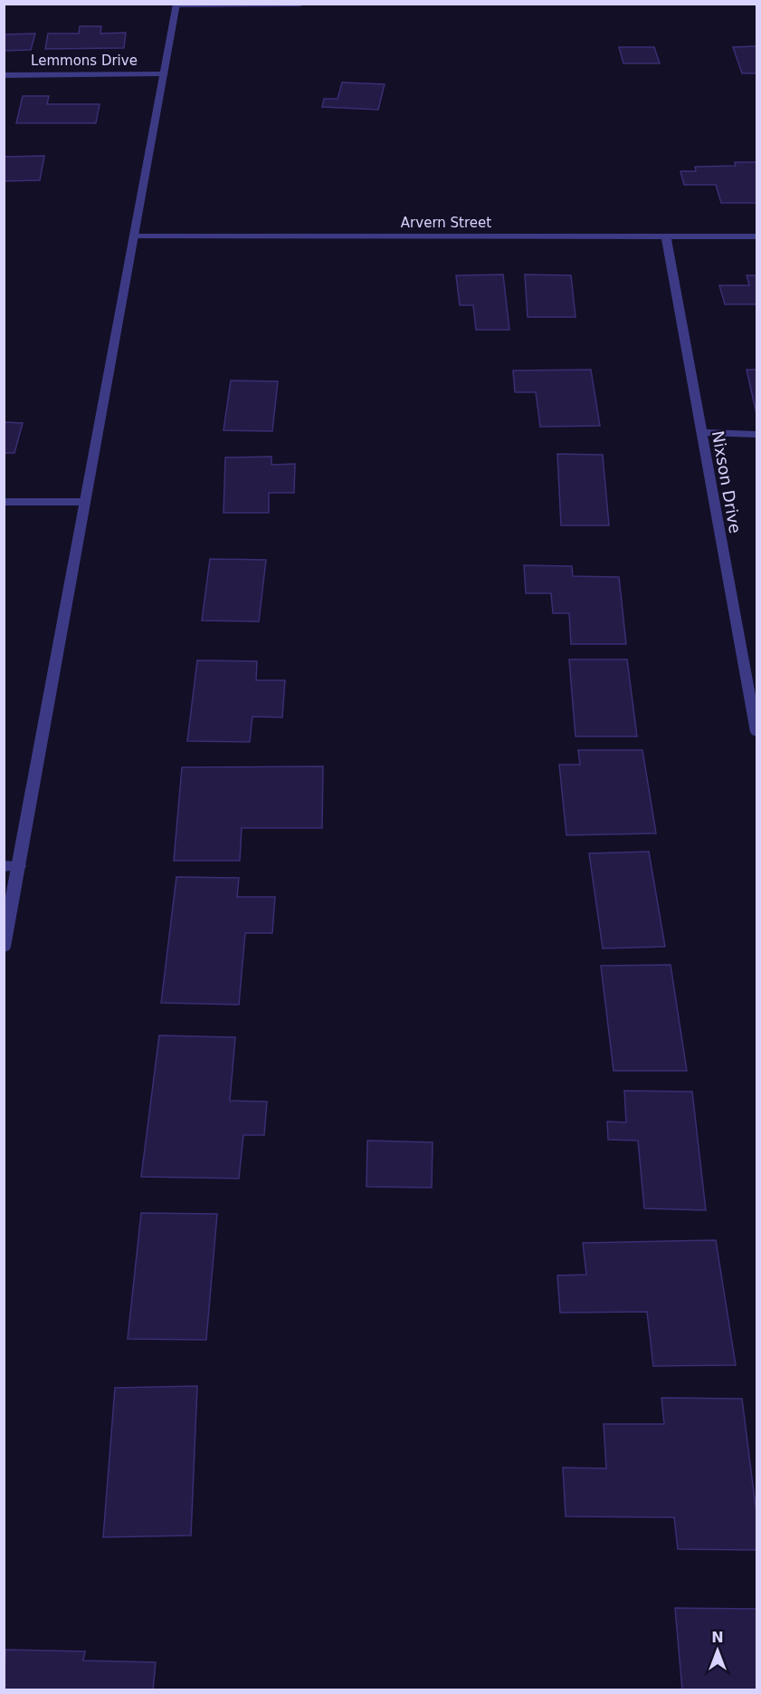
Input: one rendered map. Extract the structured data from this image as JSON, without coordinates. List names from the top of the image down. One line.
{"streets":{"street":["Lemmons Drive","Arvern Street","Nixson Drive"]},"crossings":[["Arvern Street","Nixson Drive"]],"north":"top"}
